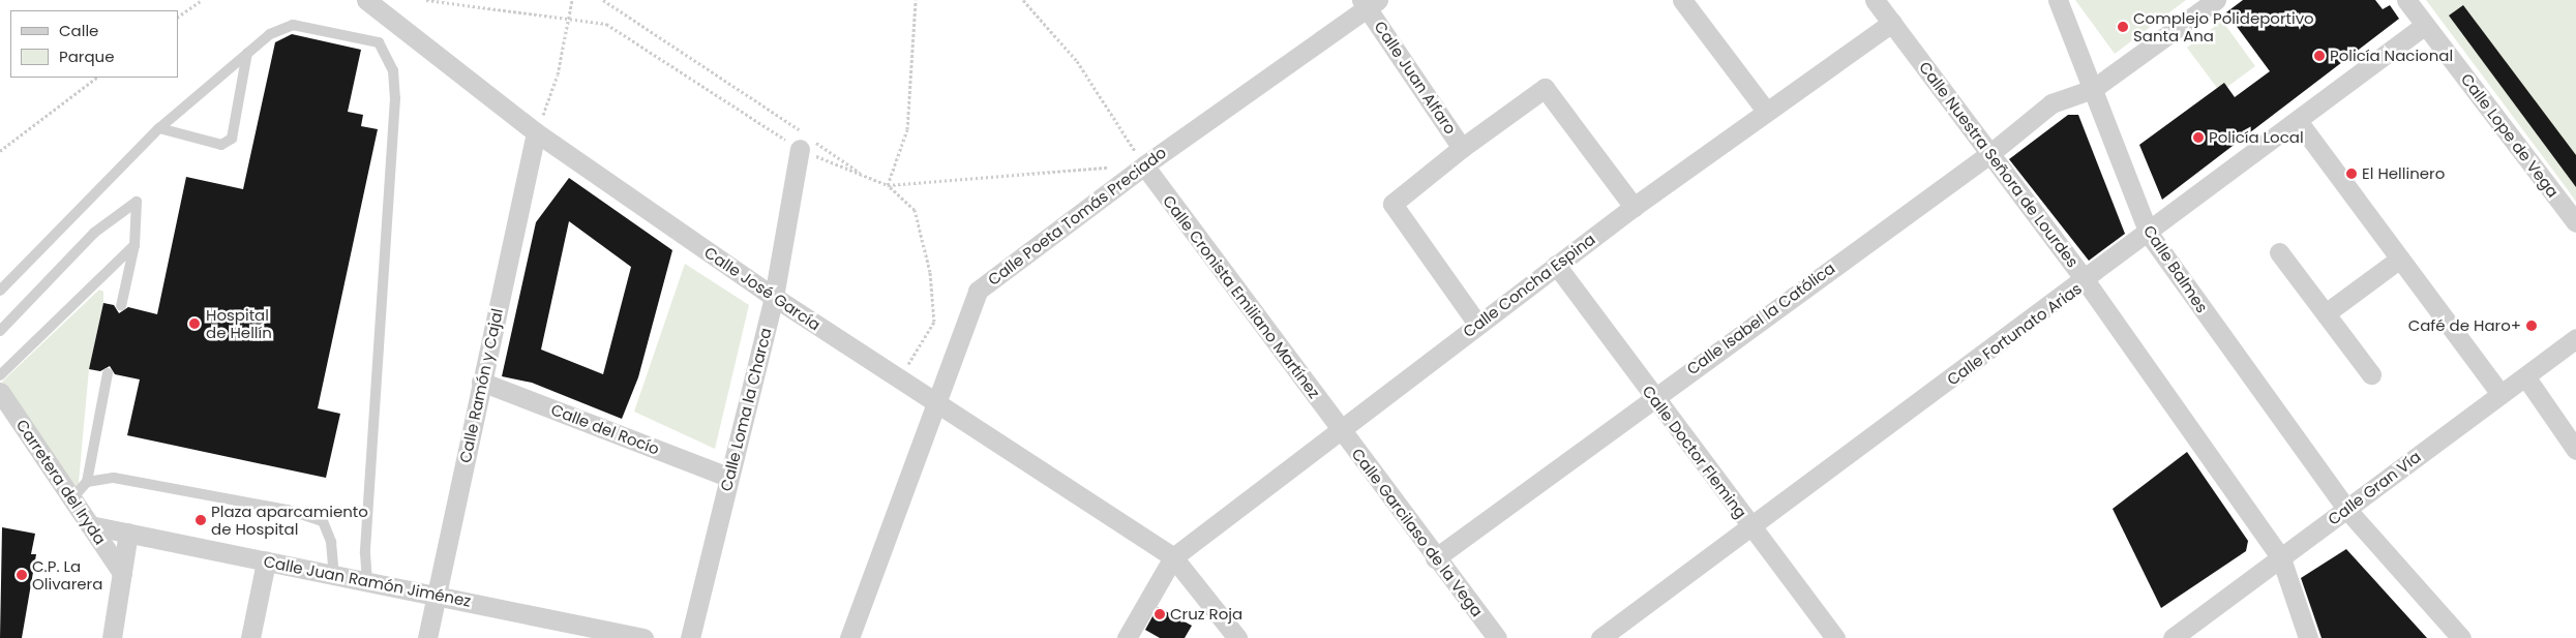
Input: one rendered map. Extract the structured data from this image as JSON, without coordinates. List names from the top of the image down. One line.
{"streets":{"street":["Calle Juan Alfaro","Calle Lope de Vega","Calle Nuestra Señora de Lourdes","Calle Poeta Tomás Preciado","Calle Balmes","Calle Concha Espina","Calle José García","Calle Cronista Emiliano Martínez","Calle Isabel la Católica","Calle Fortunato Arias","Calle Ramón y Cajal","Calle Loma la Charca","Calle del Rocío","Calle Doctor Fleming","Carretera del Iryda","Calle Gran Vía","Calle Garcilaso de la Vega","Calle Juan Ramón Jiménez"]},"crossings":[["Calle Juan Alfaro","Calle Poeta Tomás Preciado"],["Calle Juan Alfaro","Calle Concha Espina"],["Calle Lope de Vega","Calle Fortunato Arias"],["Calle Nuestra Señora de Lourdes","Calle Concha Espina"],["Calle Nuestra Señora de Lourdes","Calle Isabel la Católica"],["Calle Nuestra Señora de Lourdes","Calle Fortunato Arias"],["Calle Nuestra Señora de Lourdes","Calle Gran Vía"],["Calle Poeta Tomás Preciado","Calle José García"],["Calle Poeta Tomás Preciado","Calle Cronista Emiliano Martínez"],["Calle Balmes","Calle Isabel la Católica"],["Calle Balmes","Calle Fortunato Arias"],["Calle Balmes","Calle Gran Vía"],["Calle Concha Espina","Calle José García"],["Calle Concha Espina","Calle Cronista Emiliano Martínez"],["Calle Concha Espina","Calle Doctor Fleming"],["Calle Concha Espina","Calle Garcilaso de la Vega"],["Calle José García","Calle Ramón y Cajal"],["Calle José García","Calle Loma la Charca"],["Calle Cronista Emiliano Martínez","Calle Garcilaso de la Vega"],["Calle Isabel la Católica","Calle Doctor Fleming"],["Calle Isabel la Católica","Calle Garcilaso de la Vega"],["Calle Fortunato Arias","Calle Doctor Fleming"],["Calle Ramón y Cajal","Calle del Rocío"],["Calle Ramón y Cajal","Calle Juan Ramón Jiménez"],["Calle Loma la Charca","Calle del Rocío"],["Carretera del Iryda","Calle Juan Ramón Jiménez"]],"places":["Complejo Polideportivo Santa Ana","Policía Nacional","Policía Local","El Hellinero","Hospital de Hellín","Café de Haro+","Plaza aparcamiento de Hospital","C.P. La Olivarera","Cruz Roja"],"legend":["Calle","Parque"]}
